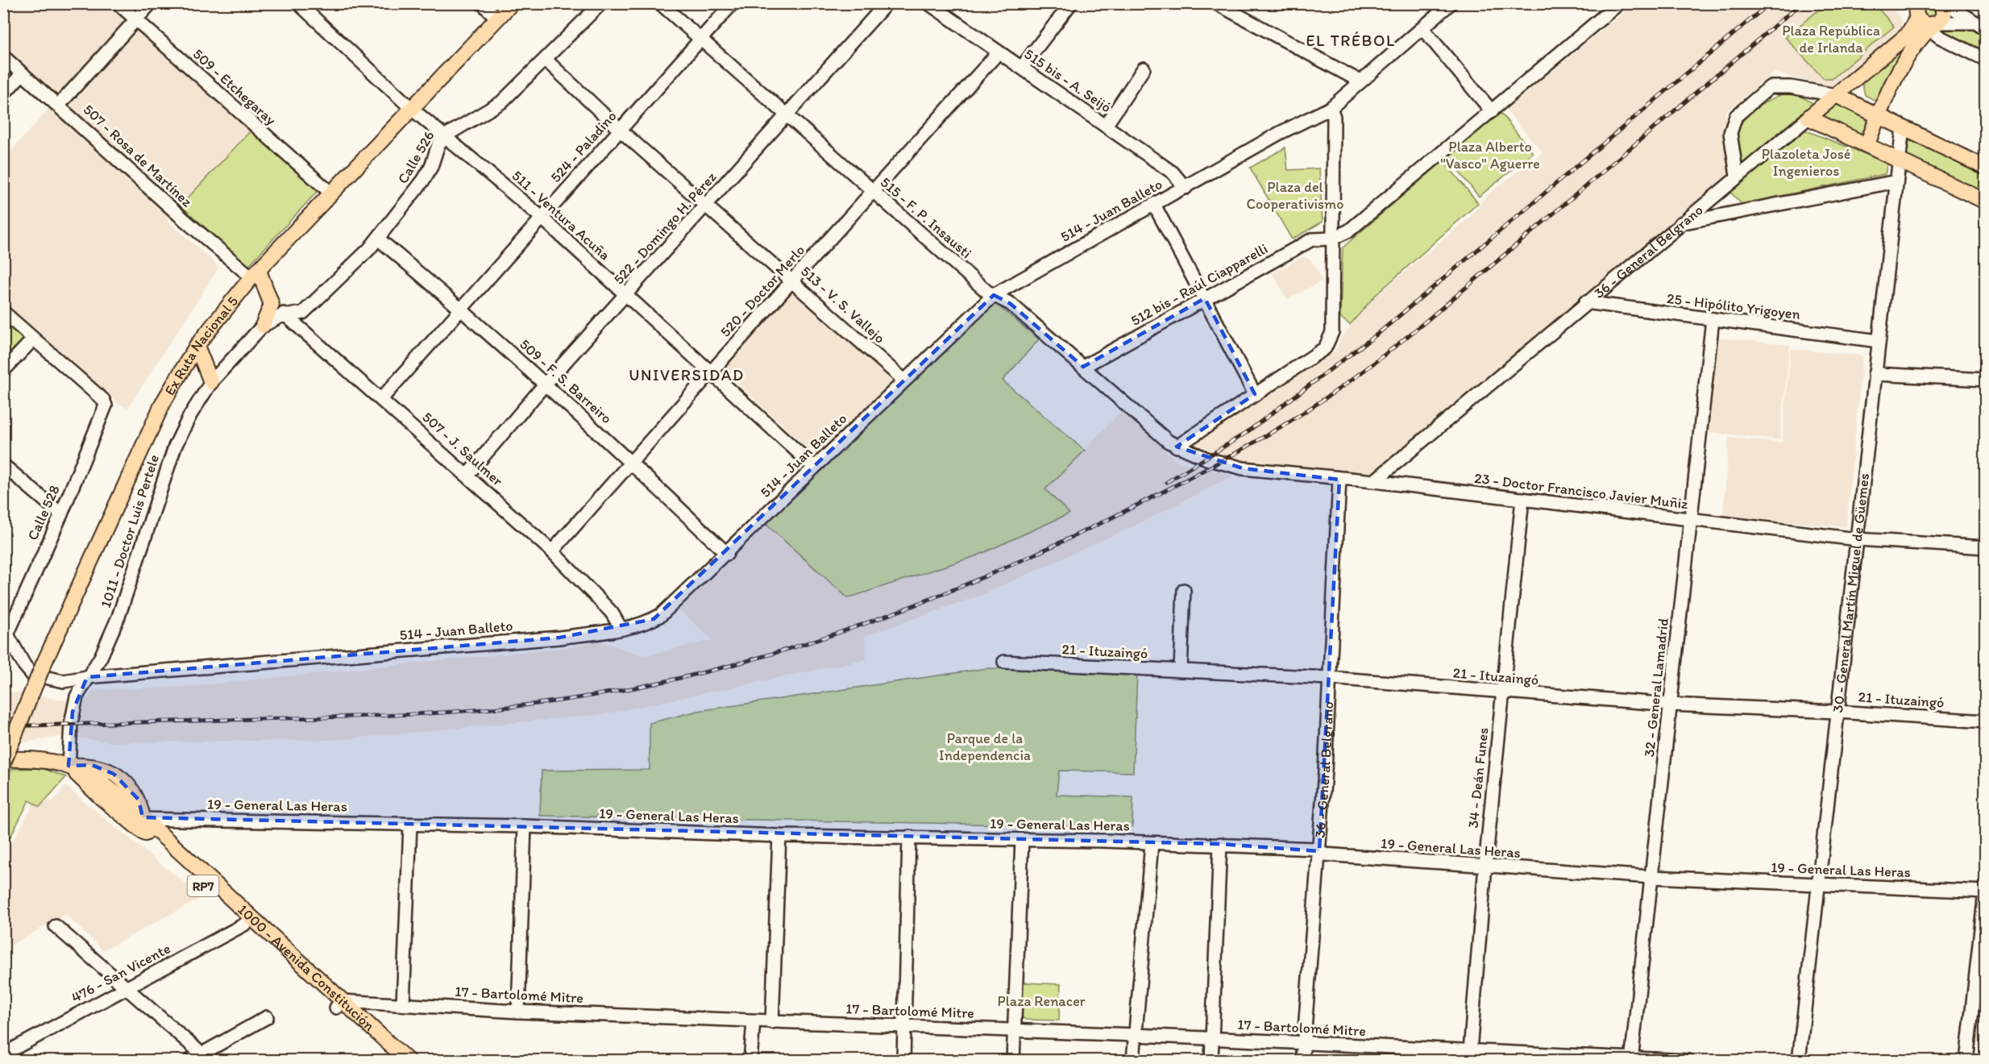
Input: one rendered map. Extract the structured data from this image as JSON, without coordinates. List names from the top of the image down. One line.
{"streets":{"main road":["36 - General Belgrano","Ex Ruta Nacional 5","RP7","1000 - Avenida Constitución"],"street":["515 bis - A. Seijó","509 - Etchegaray","524 - Paladino","507 - Rosa de Martínez","Calle 526","514 - Juan Balleto","511 - Ventura Acuña","515 - F. P. Insausti","522 - Domingo H. Pérez","512 bis - Raúl Ciapparelli","520 - Doctor Merlo","513 - V. S. Vallejo","25 - Hipólito Yrigoyen","509 - F. S. Barreiro","507 - J. Saulmer","23 - Doctor Francisco Javier Muñiz","Calle 528","1011 - Doctor Luis Pertele","30 - General Martín Miguel de Güemes","21 - Ituzaingó","32 - General Lamadrid","34 - Deán Funes","19 - General Las Heras","476 - San Vicente","17 - Bartolomé Mitre"]},"crossings":[["515 bis - A. Seijó","514 - Juan Balleto"],["515 bis - A. Seijó","520 - Doctor Merlo"],["509 - Etchegaray","Ex Ruta Nacional 5"],["524 - Paladino","511 - Ventura Acuña"],["524 - Paladino","515 - F. P. Insausti"],["524 - Paladino","513 - V. S. Vallejo"],["524 - Paladino","509 - F. S. Barreiro"],["524 - Paladino","507 - J. Saulmer"],["507 - Rosa de Martínez","Ex Ruta Nacional 5"],["Calle 526","511 - Ventura Acuña"],["Calle 526","513 - V. S. Vallejo"],["Calle 526","509 - F. S. Barreiro"],["Calle 526","507 - J. Saulmer"],["Calle 526","1011 - Doctor Luis Pertele"],["514 - Juan Balleto","511 - Ventura Acuña"],["514 - Juan Balleto","515 - F. P. Insausti"],["514 - Juan Balleto","513 - V. S. Vallejo"],["514 - Juan Balleto","509 - F. S. Barreiro"],["514 - Juan Balleto","507 - J. Saulmer"],["514 - Juan Balleto","Calle 528"],["514 - Juan Balleto","1011 - Doctor Luis Pertele"],["511 - Ventura Acuña","522 - Domingo H. Pérez"],["511 - Ventura Acuña","520 - Doctor Merlo"],["511 - Ventura Acuña","Ex Ruta Nacional 5"],["515 - F. P. Insausti","522 - Domingo H. Pérez"],["515 - F. P. Insausti","512 bis - Raúl Ciapparelli"],["515 - F. P. Insausti","520 - Doctor Merlo"],["515 - F. P. Insausti","23 - Doctor Francisco Javier Muñiz"],["522 - Domingo H. Pérez","513 - V. S. Vallejo"],["522 - Domingo H. Pérez","509 - F. S. Barreiro"],["522 - Domingo H. Pérez","507 - J. Saulmer"],["36 - General Belgrano","25 - Hipólito Yrigoyen"],["36 - General Belgrano","23 - Doctor Francisco Javier Muñiz"],["36 - General Belgrano","21 - Ituzaingó"],["36 - General Belgrano","19 - General Las Heras"],["36 - General Belgrano","17 - Bartolomé Mitre"],["520 - Doctor Merlo","513 - V. S. Vallejo"],["520 - Doctor Merlo","509 - F. S. Barreiro"],["520 - Doctor Merlo","507 - J. Saulmer"],["25 - Hipólito Yrigoyen","30 - General Martín Miguel de Güemes"],["25 - Hipólito Yrigoyen","32 - General Lamadrid"],["23 - Doctor Francisco Javier Muñiz","30 - General Martín Miguel de Güemes"],["23 - Doctor Francisco Javier Muñiz","32 - General Lamadrid"],["23 - Doctor Francisco Javier Muñiz","34 - Deán Funes"],["1011 - Doctor Luis Pertele","1000 - Avenida Constitución"],["30 - General Martín Miguel de Güemes","21 - Ituzaingó"],["30 - General Martín Miguel de Güemes","19 - General Las Heras"],["21 - Ituzaingó","32 - General Lamadrid"],["21 - Ituzaingó","34 - Deán Funes"],["32 - General Lamadrid","19 - General Las Heras"],["32 - General Lamadrid","17 - Bartolomé Mitre"],["34 - Deán Funes","19 - General Las Heras"],["34 - Deán Funes","17 - Bartolomé Mitre"],["19 - General Las Heras","1000 - Avenida Constitución"],["1000 - Avenida Constitución","476 - San Vicente"],["1000 - Avenida Constitución","17 - Bartolomé Mitre"]],"districts":["EL TRÉBOL","UNIVERSIDAD"],"parks":["Plaza República de Irlanda","Plaza Alberto \"Vasco\" Aguerre","Plazoleta José Ingenieros","Plaza del Cooperativismo","Parque de la Independencia","Plaza Renacer"]}
